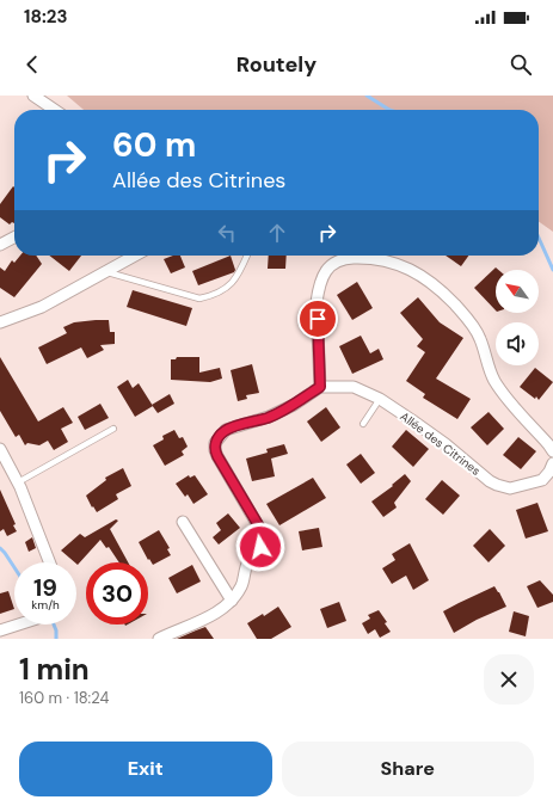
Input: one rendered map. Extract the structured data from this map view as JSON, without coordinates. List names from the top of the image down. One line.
{"streets":{"street":["Allée des Citrines"]},"north":"top left","page":{"status":"18:23","header":"Routely","turn":["60 m","Allée des Citrines"],"speed":"19 km/h","limit":"30","heading":["1 min","160 m · 18:24"],"buttons":["Exit","Share"]}}
